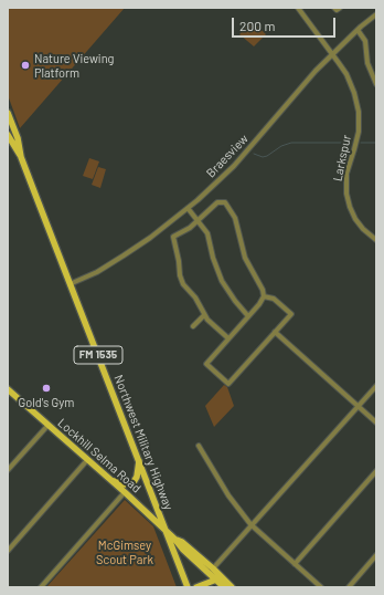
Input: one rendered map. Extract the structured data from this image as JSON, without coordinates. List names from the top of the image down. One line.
{"streets":{"main road":["FM 1535","Northwest Military Highway","Lockhill Selma Road"],"street":["Braesview","Larkspur"]},"crossings":[["Braesview","Larkspur"],["Braesview","Northwest Military Highway"],["Northwest Military Highway","Lockhill Selma Road"]],"parks":["McGimsey Scout Park"],"places":["Nature Viewing Platform","Gold's Gym"],"scale_bar":"200 m"}
